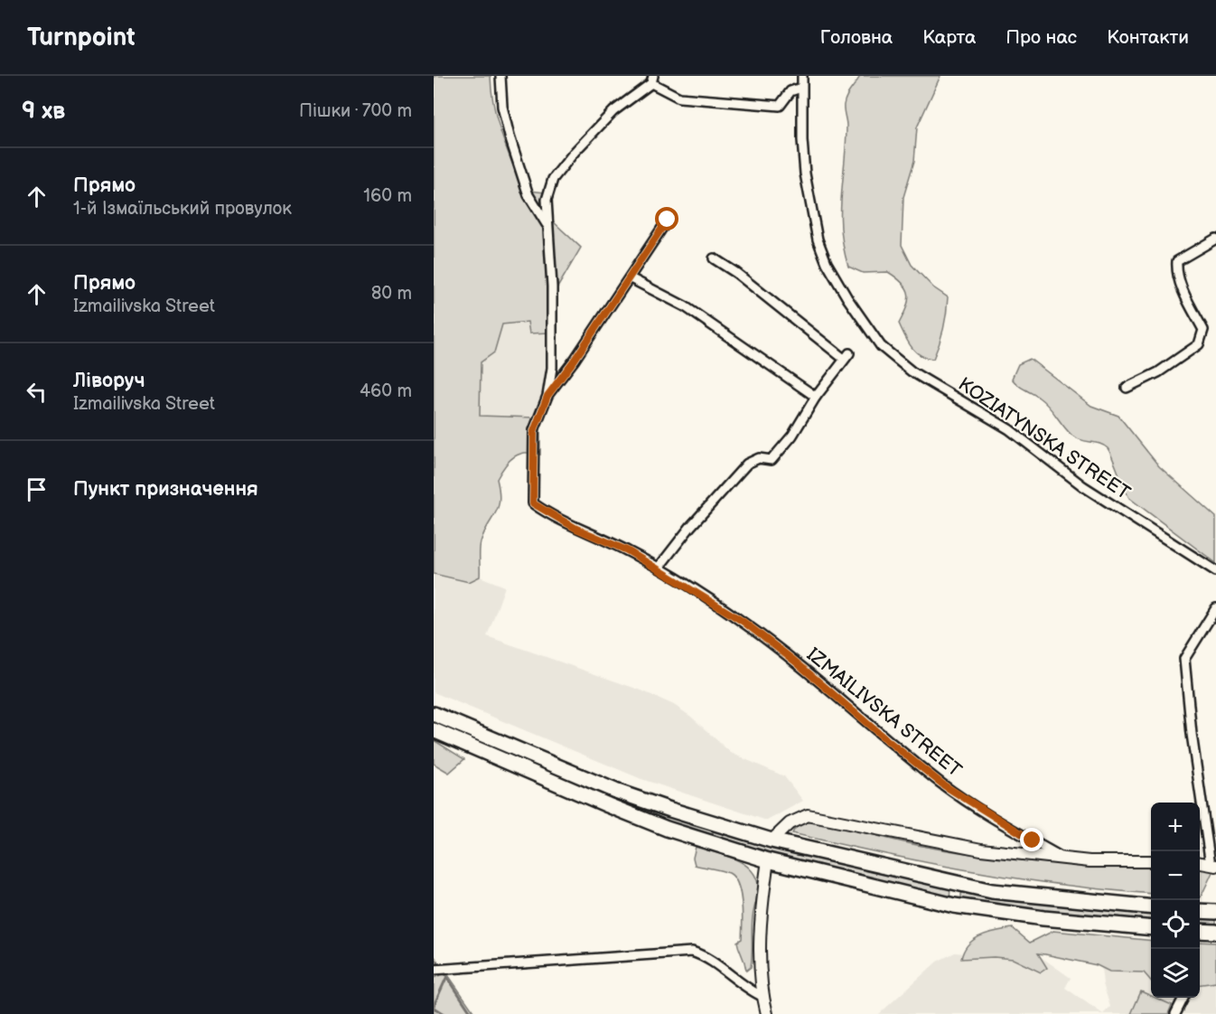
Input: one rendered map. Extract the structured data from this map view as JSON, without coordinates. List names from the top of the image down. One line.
{"streets":{"street":["KOZIATYNSKA STREET","IZMAILIVSKA STREET"]},"page":{"header":"Turnpoint","nav":["Головна","Карта","Про нас","Контакти"],"heading":["9 хв","Пішки · 700 m"],"list":[["Прямо","1-й Ізмаїльський провулок","160 m"],["Прямо","Izmailivska Street","80 m"],["Ліворуч","Izmailivska Street","460 m"],"Пункт призначення"],"map_buttons":["+","−"]}}
